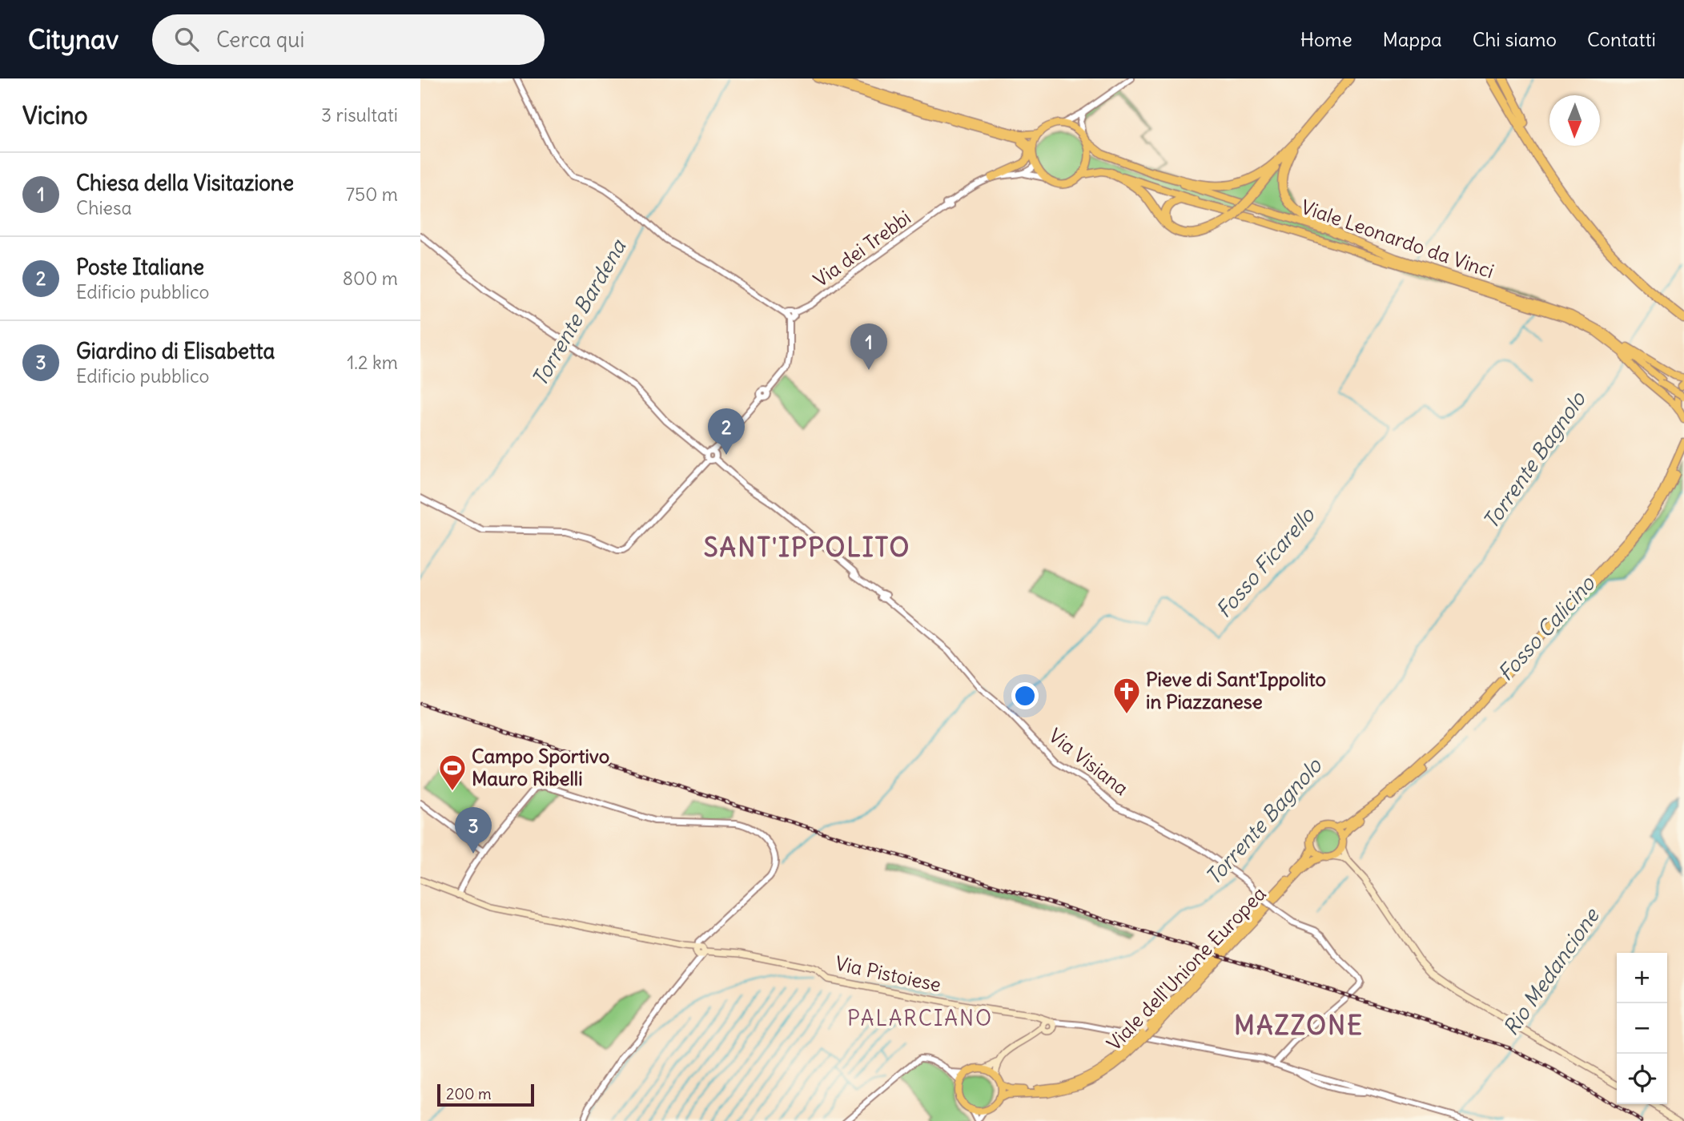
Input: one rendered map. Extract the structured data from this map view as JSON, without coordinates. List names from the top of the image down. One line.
{"streets":{"main road":["Viale Leonardo da Vinci","Viale dell'Unione Europea","Via Pistoiese"],"street":["Via dei Trebbi","Via Visiana"]},"crossings":[["Via Visiana","Via Pistoiese"]],"districts":["SANT'IPPOLITO","PALARCIANO","MAZZONE"],"water":["Torrente Bardena","Torrente Bagnolo","Fosso Ficarello","Fosso Calicino","Rio Medancione"],"places":{"church":["Pieve di Sant'Ippolito in Piazzanese"],"sports":["Campo Sportivo Mauro Ribelli"]},"scale_bar":"200 m","north":"bottom","page":{"header":"Citynav","search":"Cerca qui","nav":["Home","Mappa","Chi siamo","Contatti"],"heading":["Vicino","3 risultati"],"list":[{"mark":"1","name":"Chiesa della Visitazione","note":"Chiesa","value":"750 m"},{"mark":"2","name":"Poste Italiane","note":"Edificio pubblico","value":"800 m"},{"mark":"3","name":"Giardino di Elisabetta","note":"Edificio pubblico","value":"1.2 km"}],"pins":["1","2","3"],"map_buttons":["+","−"],"scale":"200 m"}}
